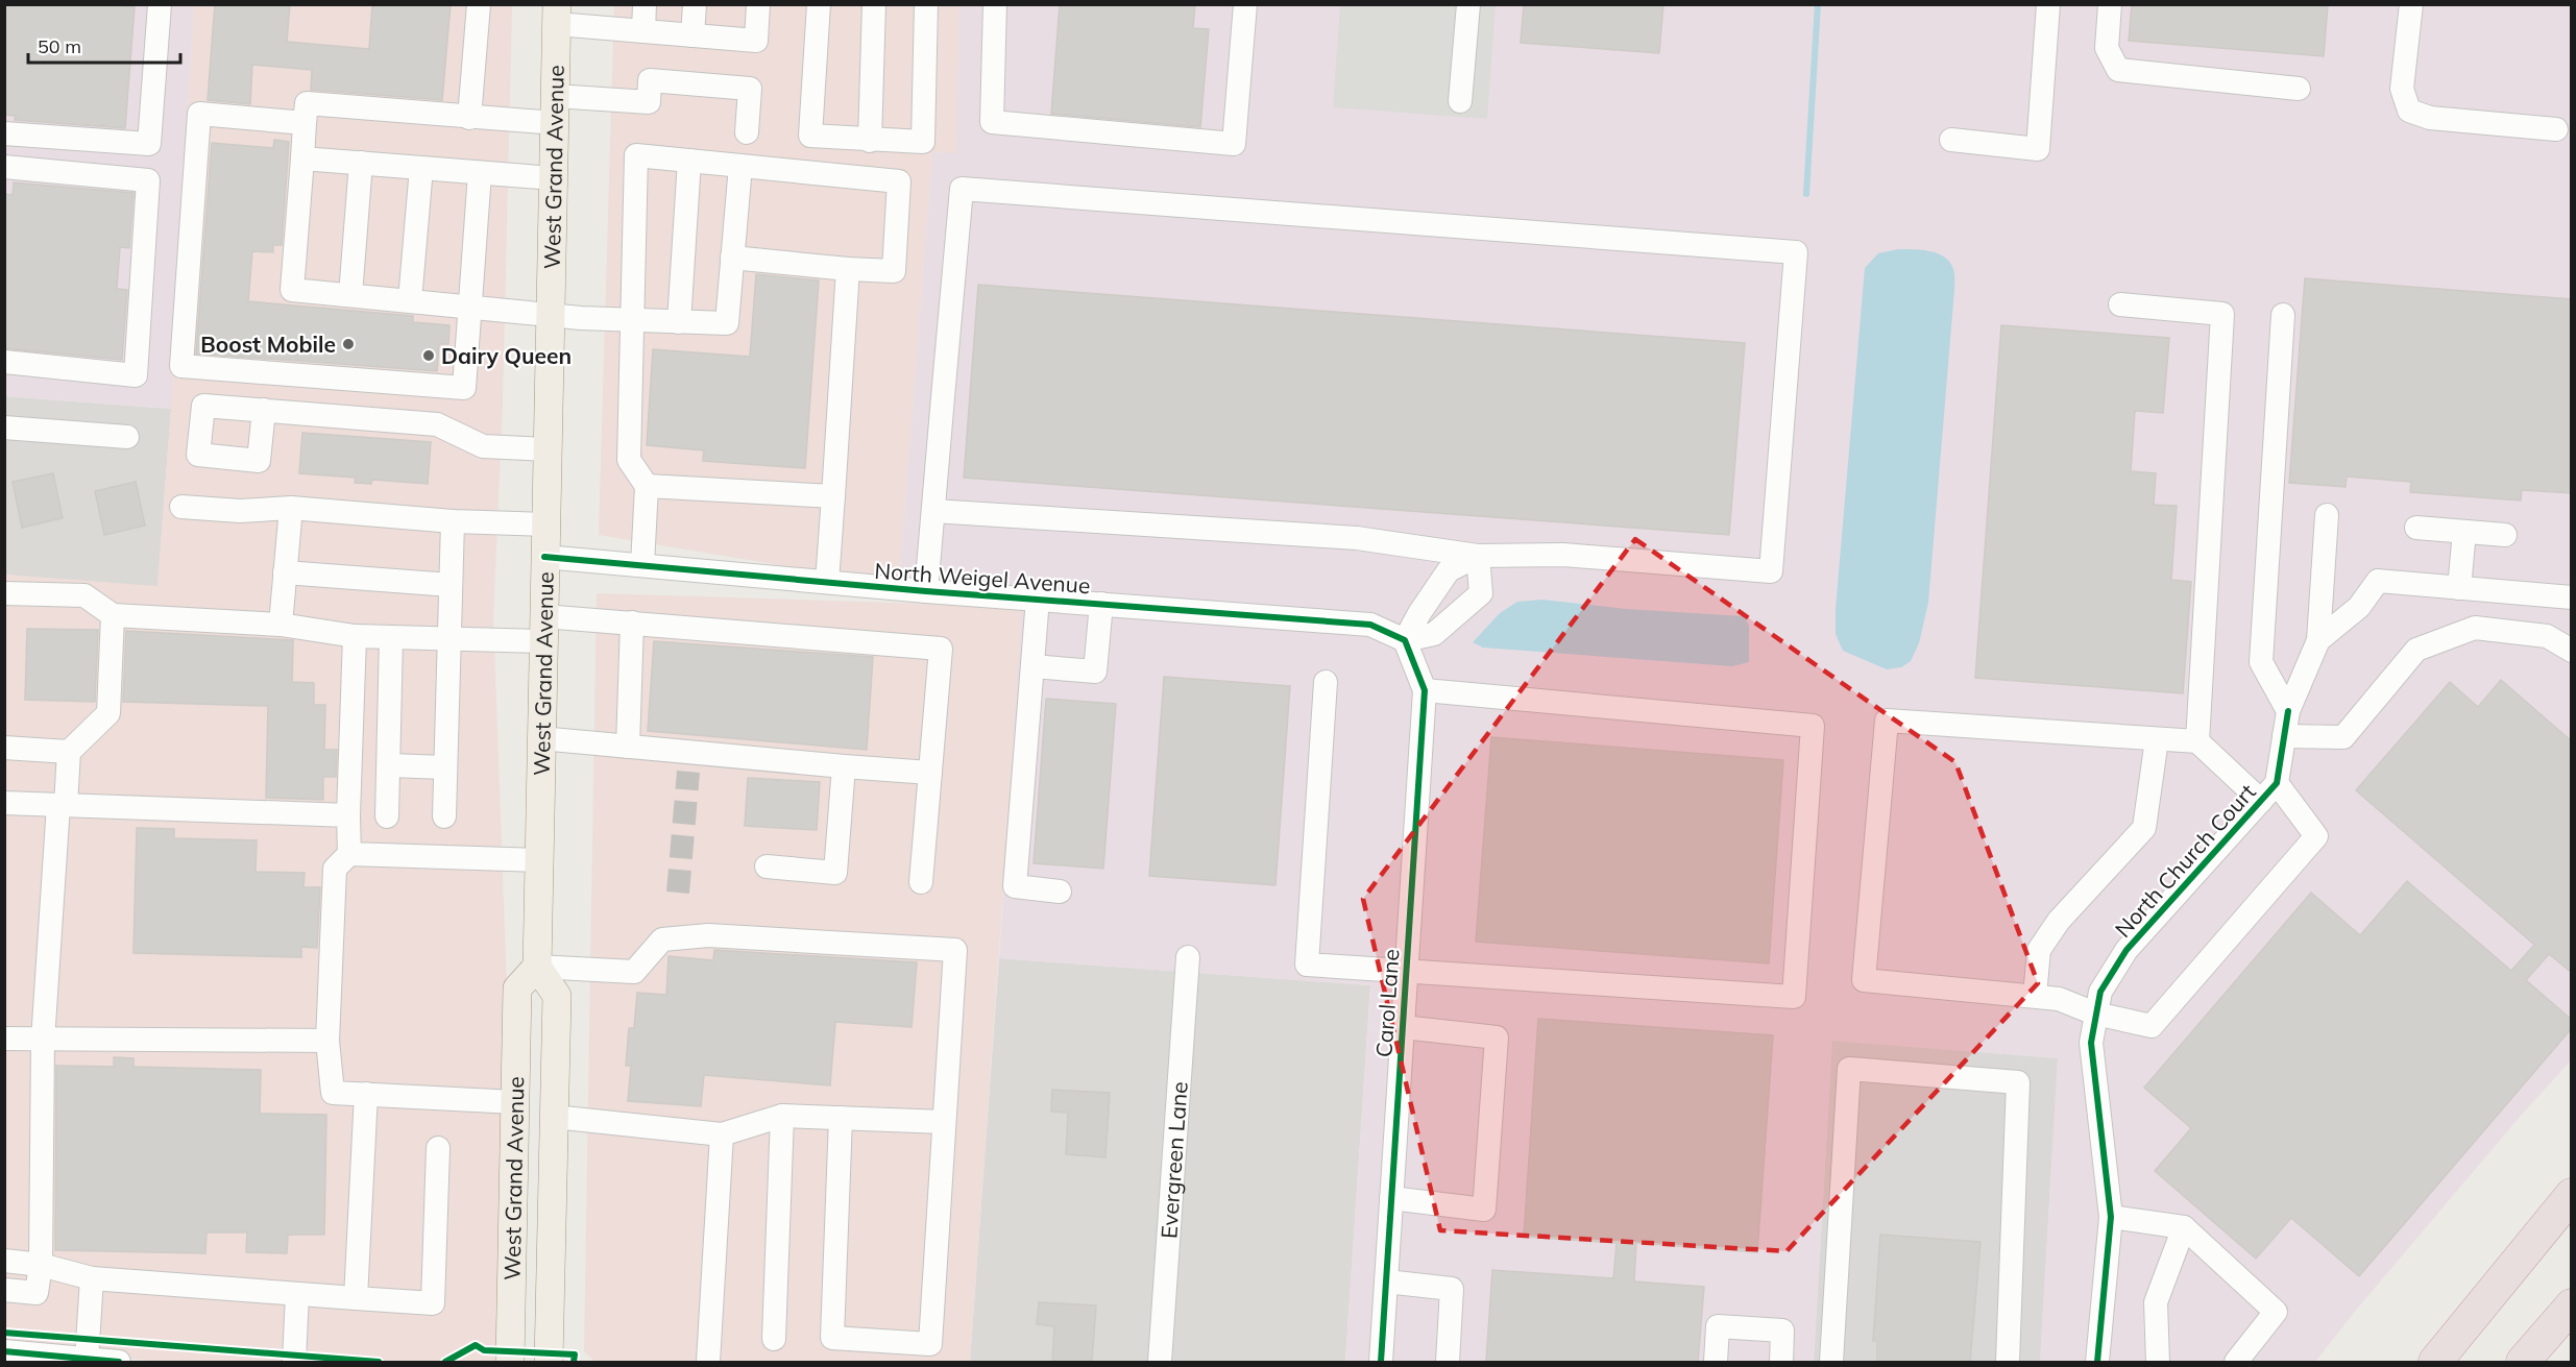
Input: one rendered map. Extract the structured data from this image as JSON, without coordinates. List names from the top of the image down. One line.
{"streets":{"main road":["West Grand Avenue"],"street":["North Weigel Avenue","North Church Court","Carol Lane","Evergreen Lane"]},"crossings":[["West Grand Avenue","North Weigel Avenue"],["North Weigel Avenue","Carol Lane"]],"places":["Boost Mobile","Dairy Queen"],"scale_bar":"50 m"}
